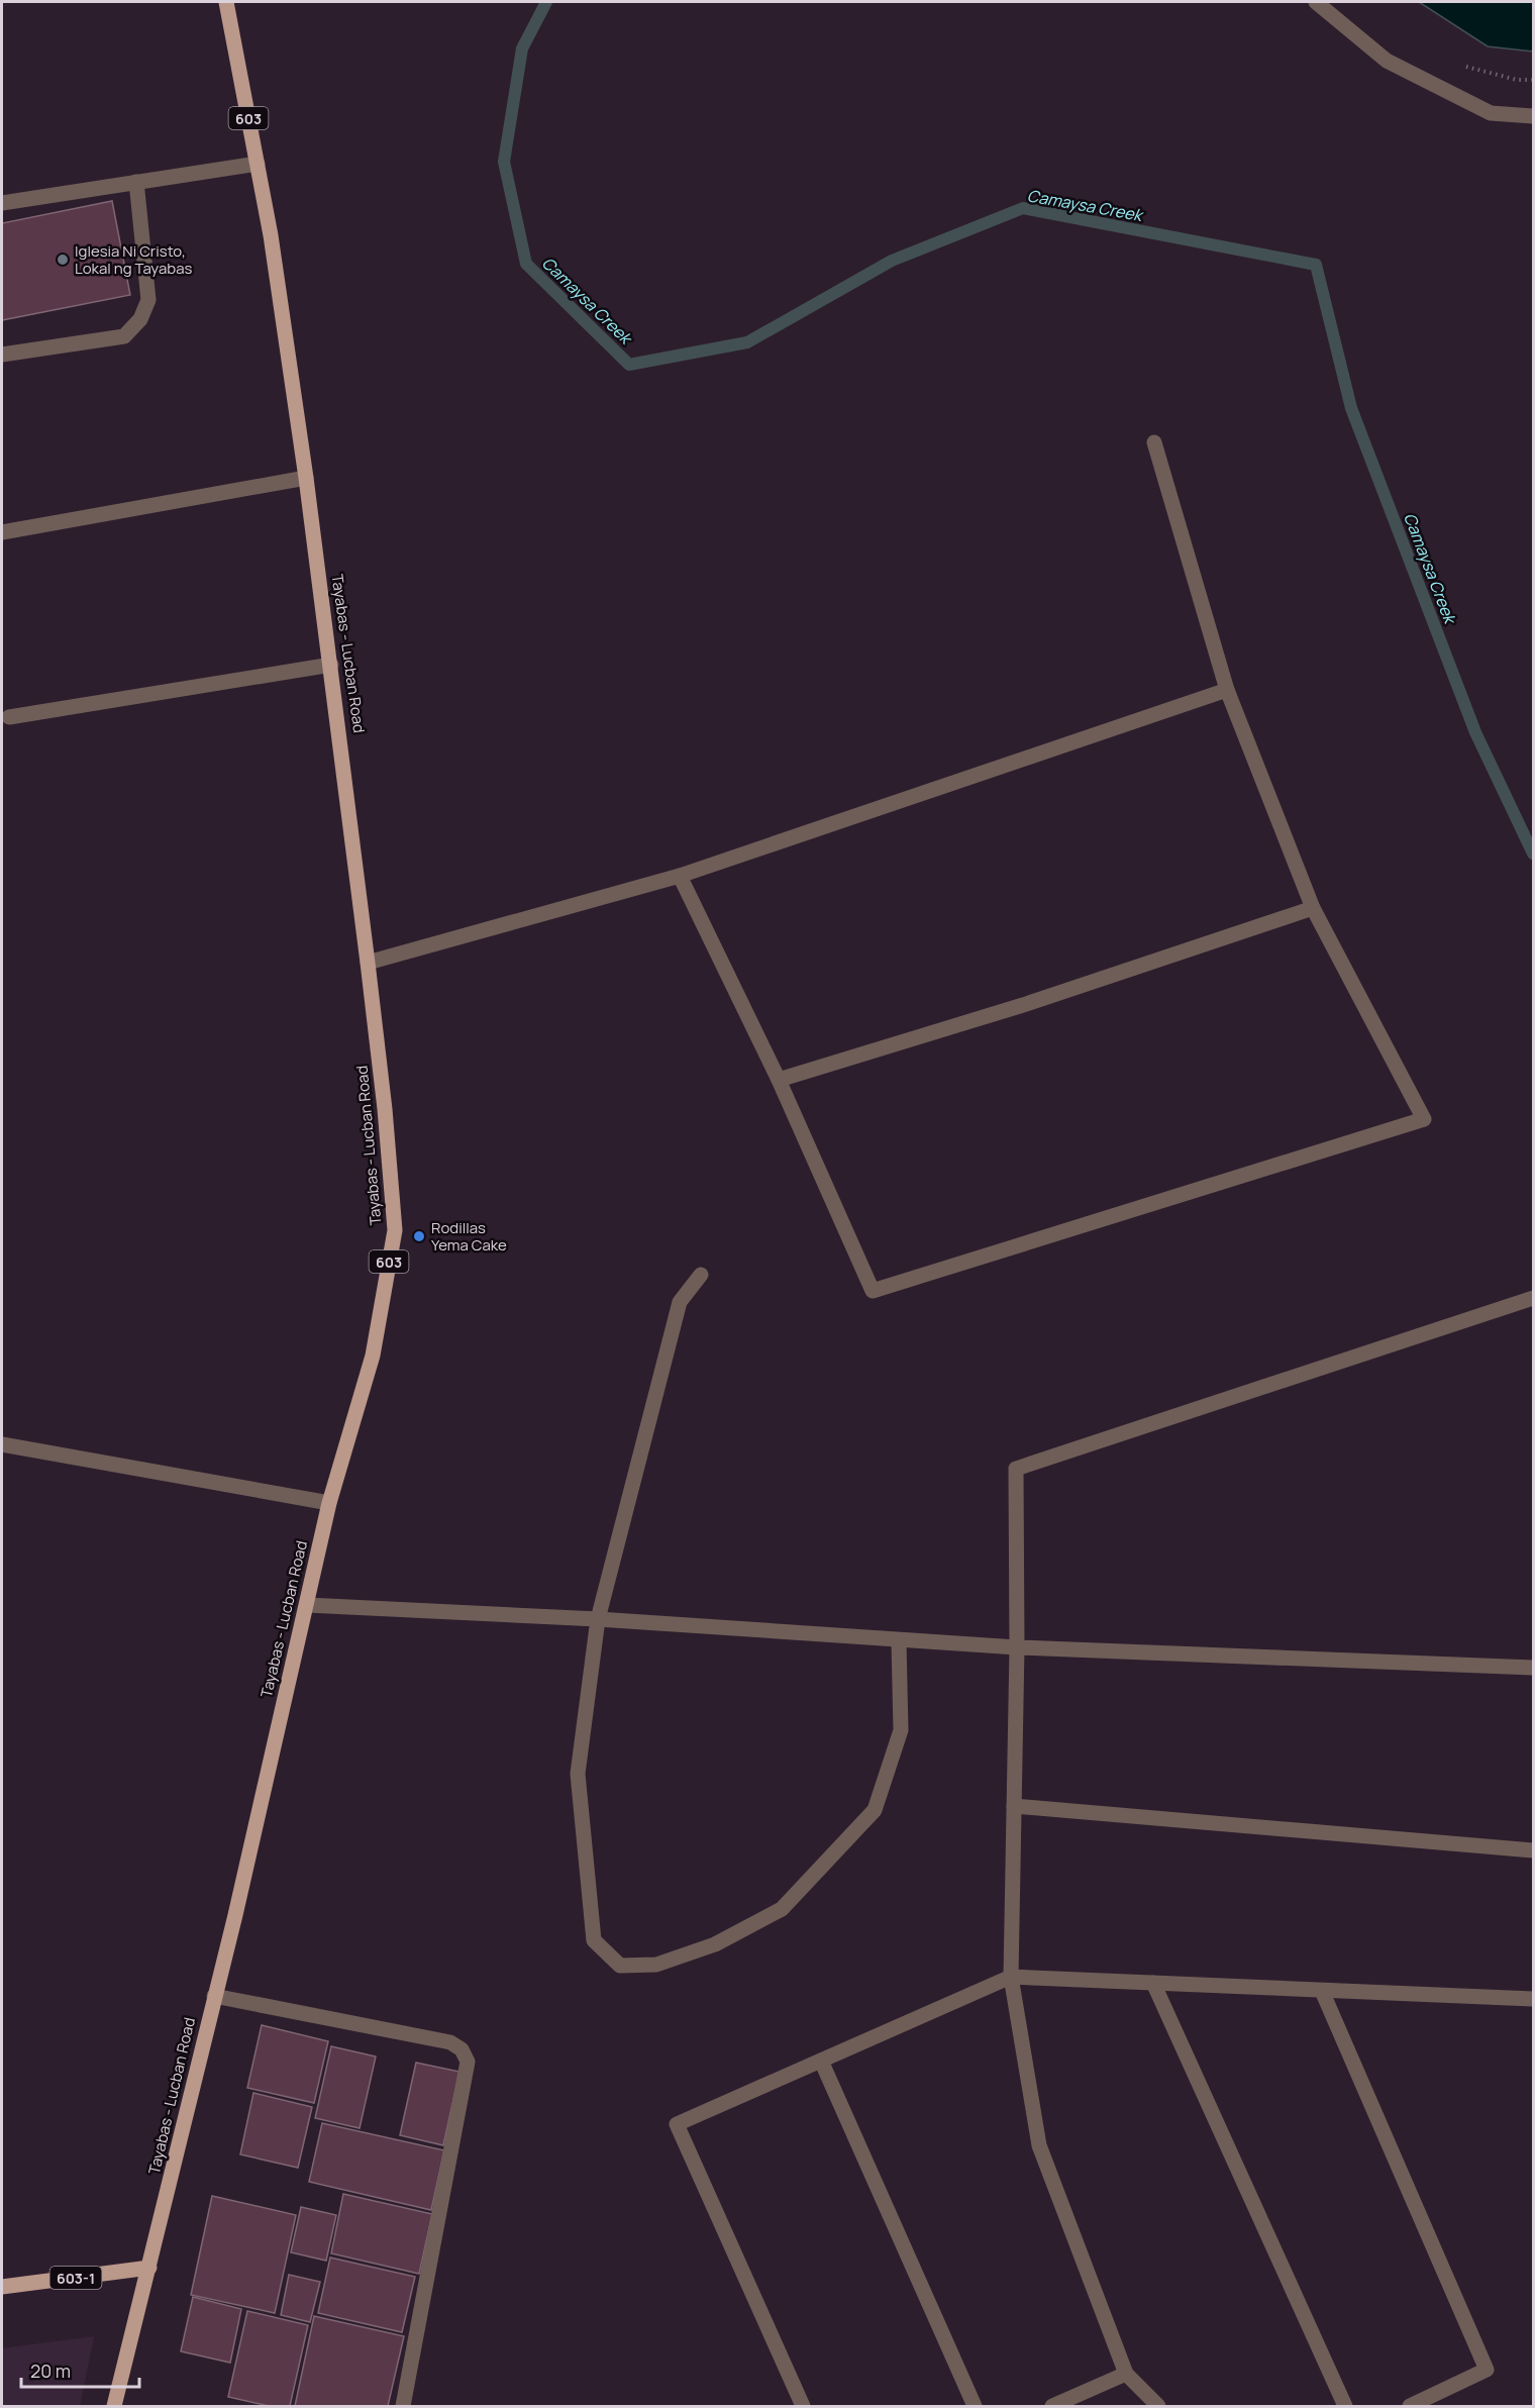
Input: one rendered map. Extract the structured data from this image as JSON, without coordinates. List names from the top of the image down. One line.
{"streets":{"main road":["603","Tayabas - Lucban Road","603-1"]},"crossings":[["603","Tayabas - Lucban Road"],["603","603-1"],["Tayabas - Lucban Road","603-1"]],"water":["Camaysa Creek"],"places":["Iglesia Ni Cristo, Lokal ng Tayabas","Rodillas Yema Cake"],"scale_bar":"20 m"}
